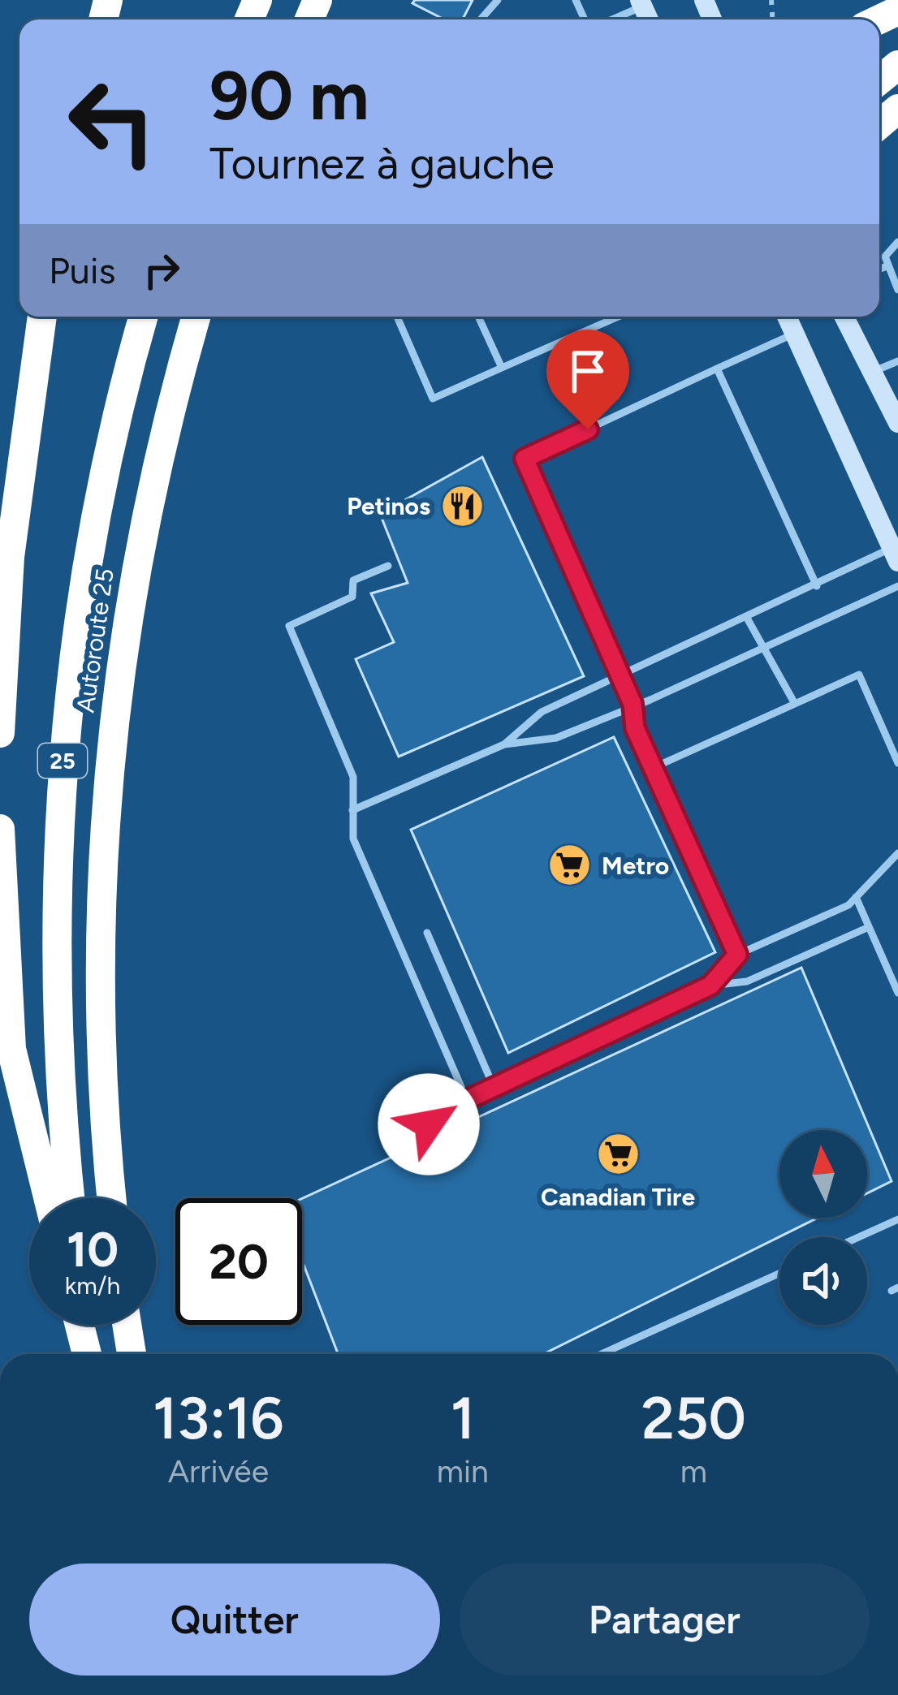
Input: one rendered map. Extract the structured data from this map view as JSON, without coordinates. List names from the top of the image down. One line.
{"streets":{"highway":["Autoroute 25","25"]},"places":{"restaurant":["Petinos"],"supermarket":["Metro","Canadian Tire"]},"north":"top","page":{"turn":["90 m","Tournez à gauche"],"then":"Puis","speed":"10 km/h","limit":"20","eta":["13:16","Arrivée","1","min","250","m"],"buttons":["Quitter","Partager"]}}
